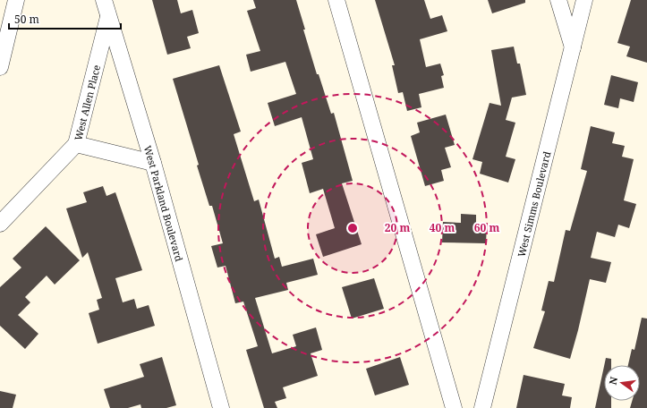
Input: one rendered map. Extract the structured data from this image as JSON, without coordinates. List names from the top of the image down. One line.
{"streets":{"street":["West Allen Place","West Parkland Boulevard","West Simms Boulevard"]},"crossings":[["West Allen Place","West Parkland Boulevard"]],"scale_bar":"50 m","north":"left","rings":["20 m","40 m","60 m"]}
